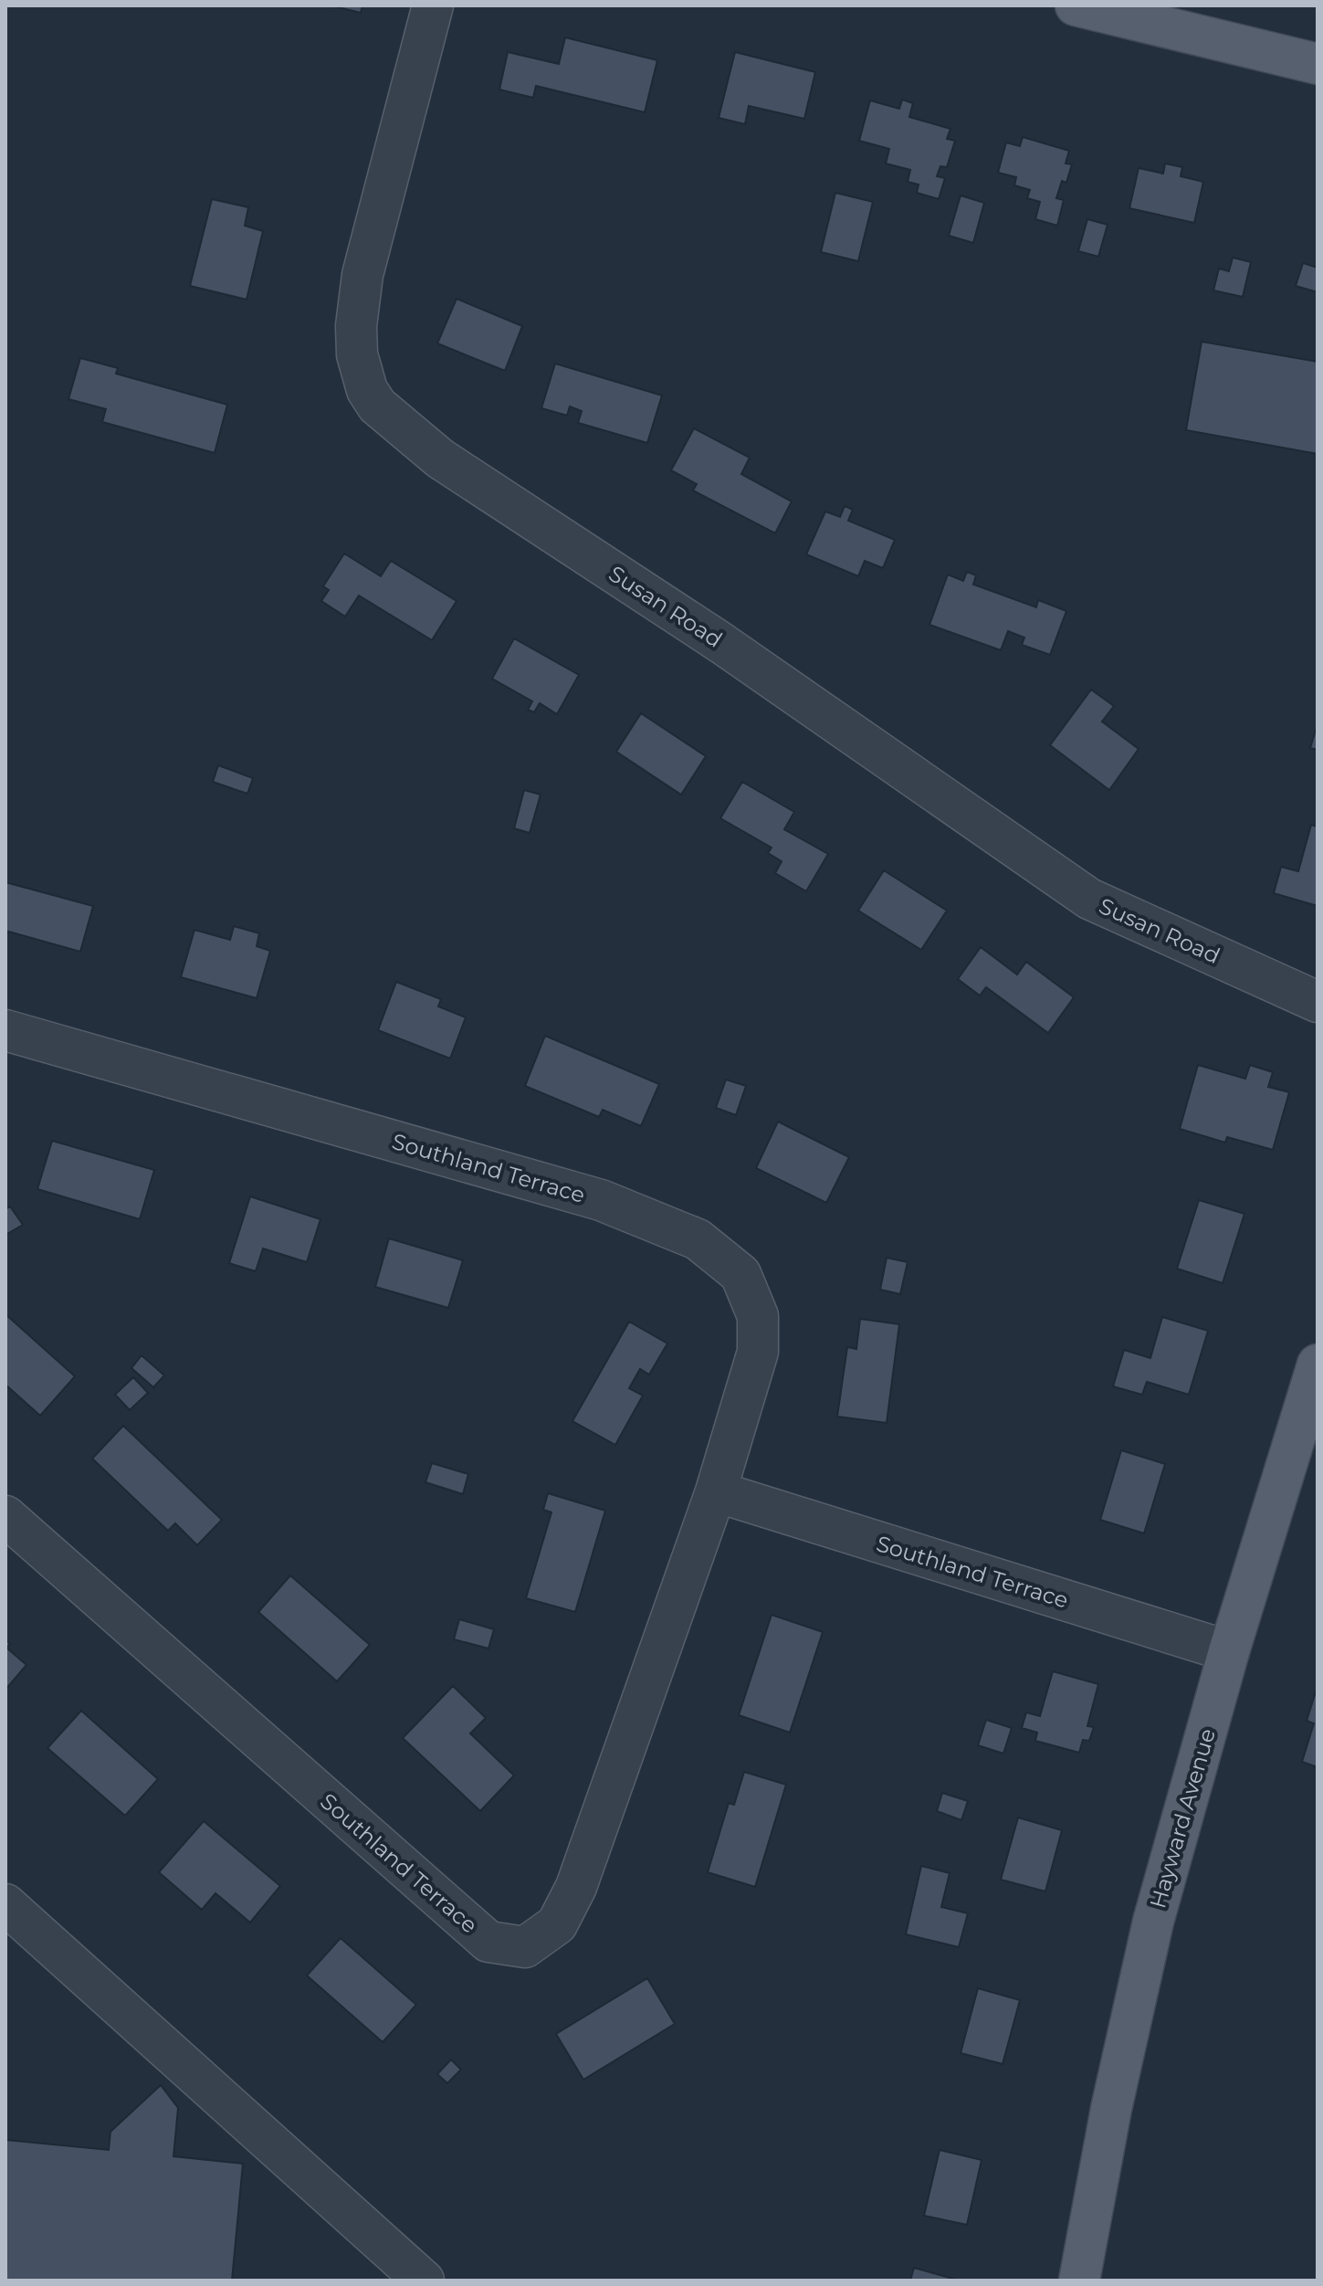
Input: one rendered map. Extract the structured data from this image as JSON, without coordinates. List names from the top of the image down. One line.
{"streets":{"main road":["Hayward Avenue"],"street":["Susan Road","Southland Terrace"]},"crossings":[["Southland Terrace","Hayward Avenue"]]}
